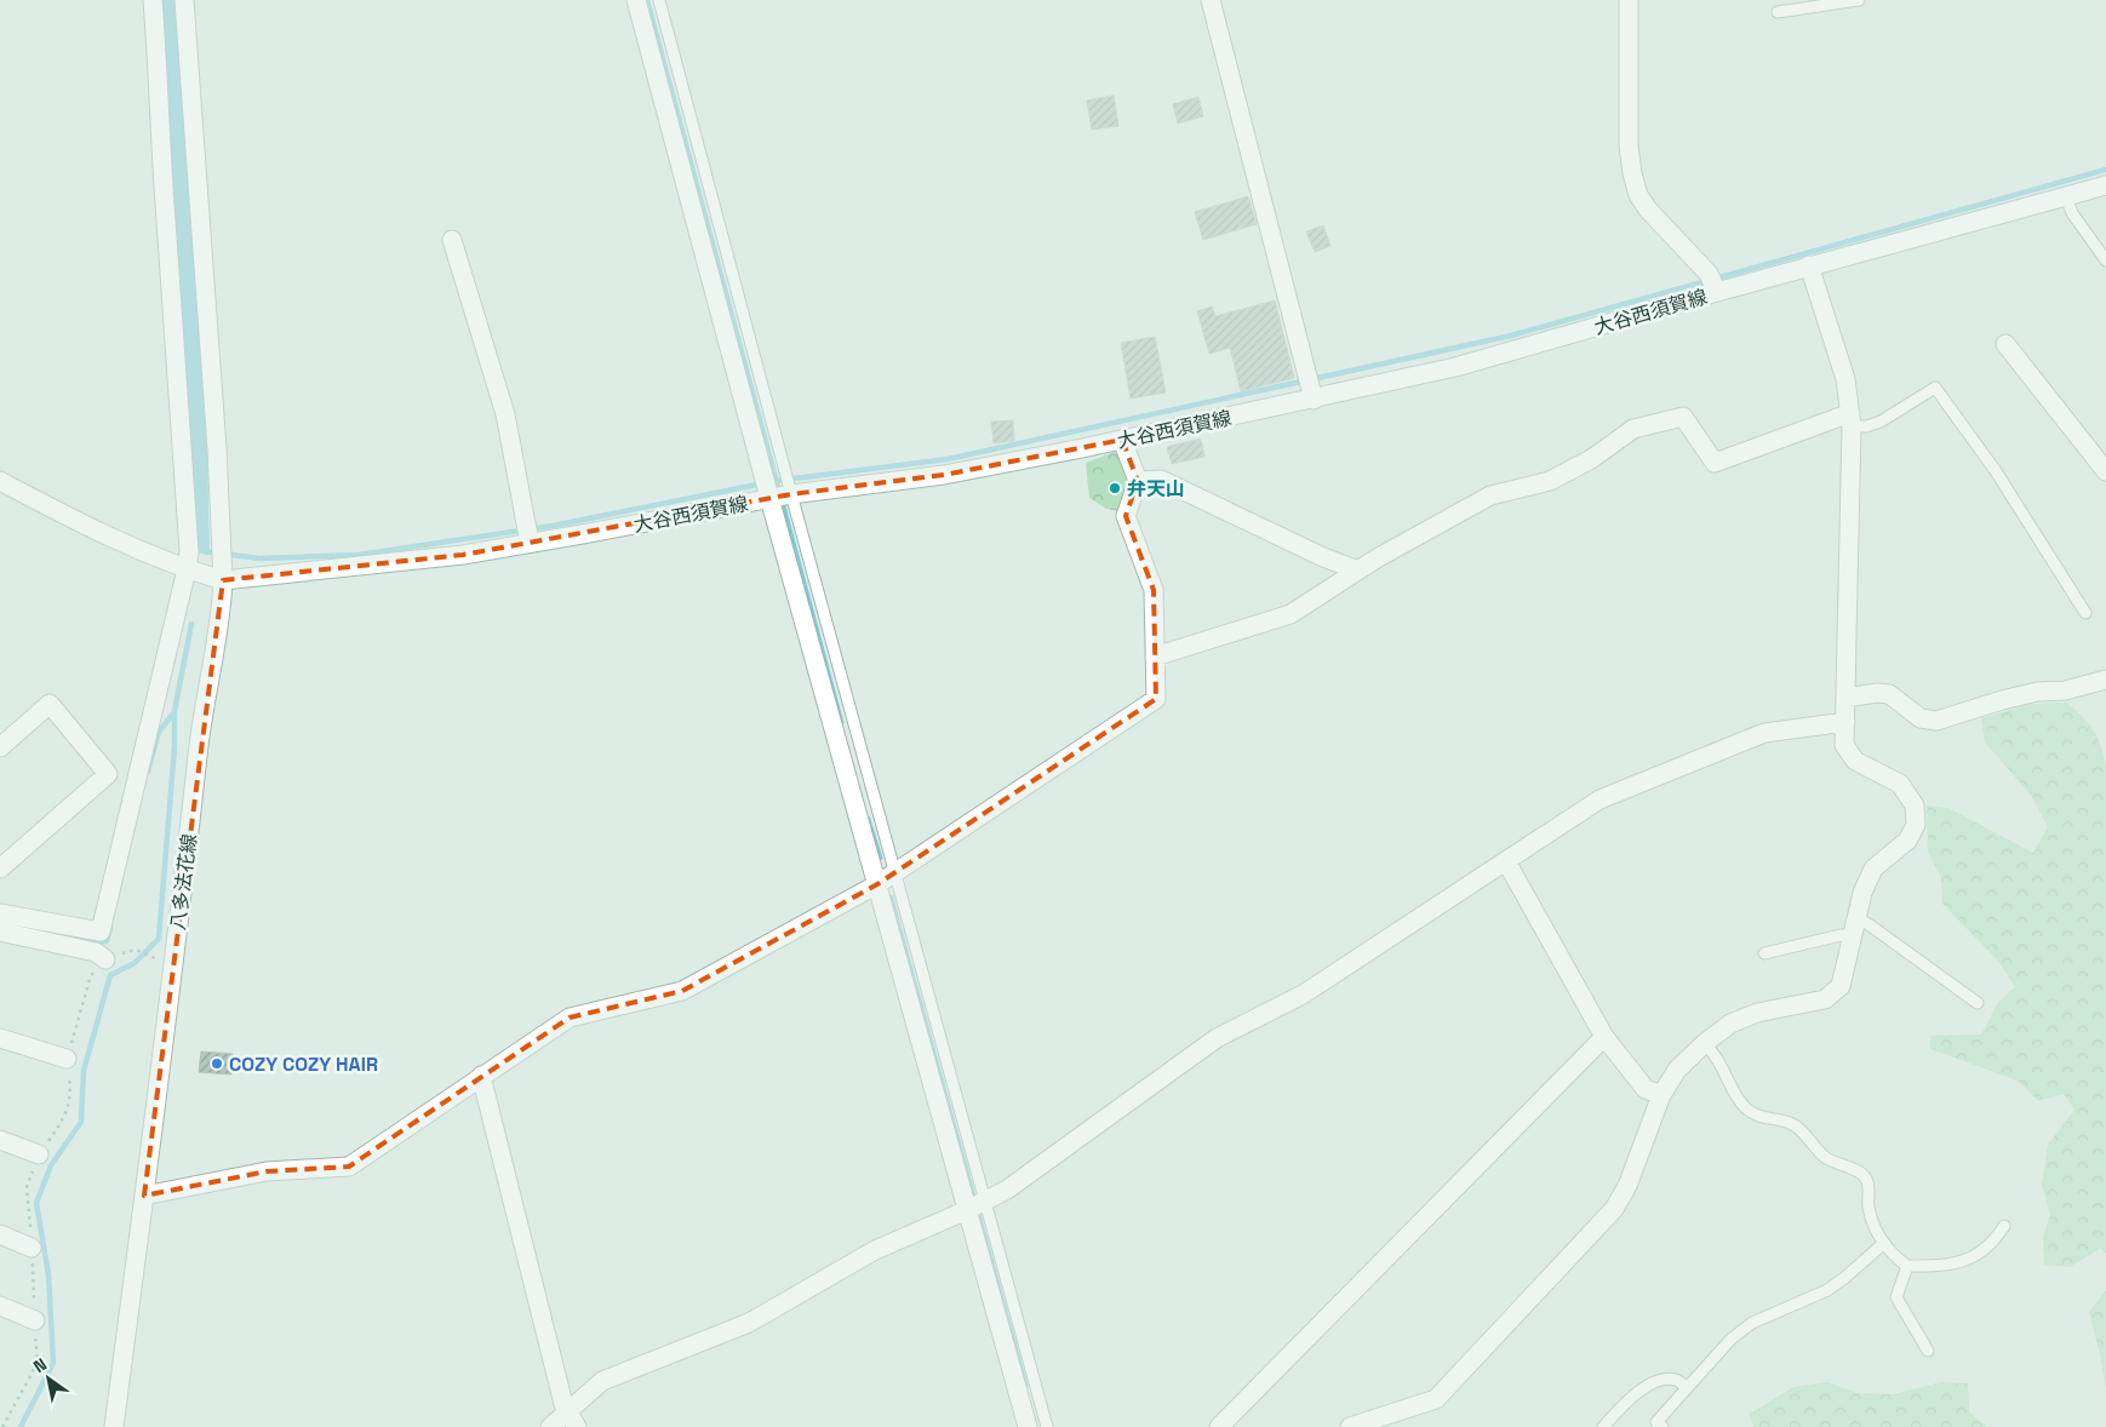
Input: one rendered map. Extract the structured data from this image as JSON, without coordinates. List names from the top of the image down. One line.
{"streets":{"street":["大谷西須賀線","八多法花線"]},"crossings":[["大谷西須賀線","八多法花線"]],"places":["弁天山","COZY COZY HAIR"],"north":"top left"}
